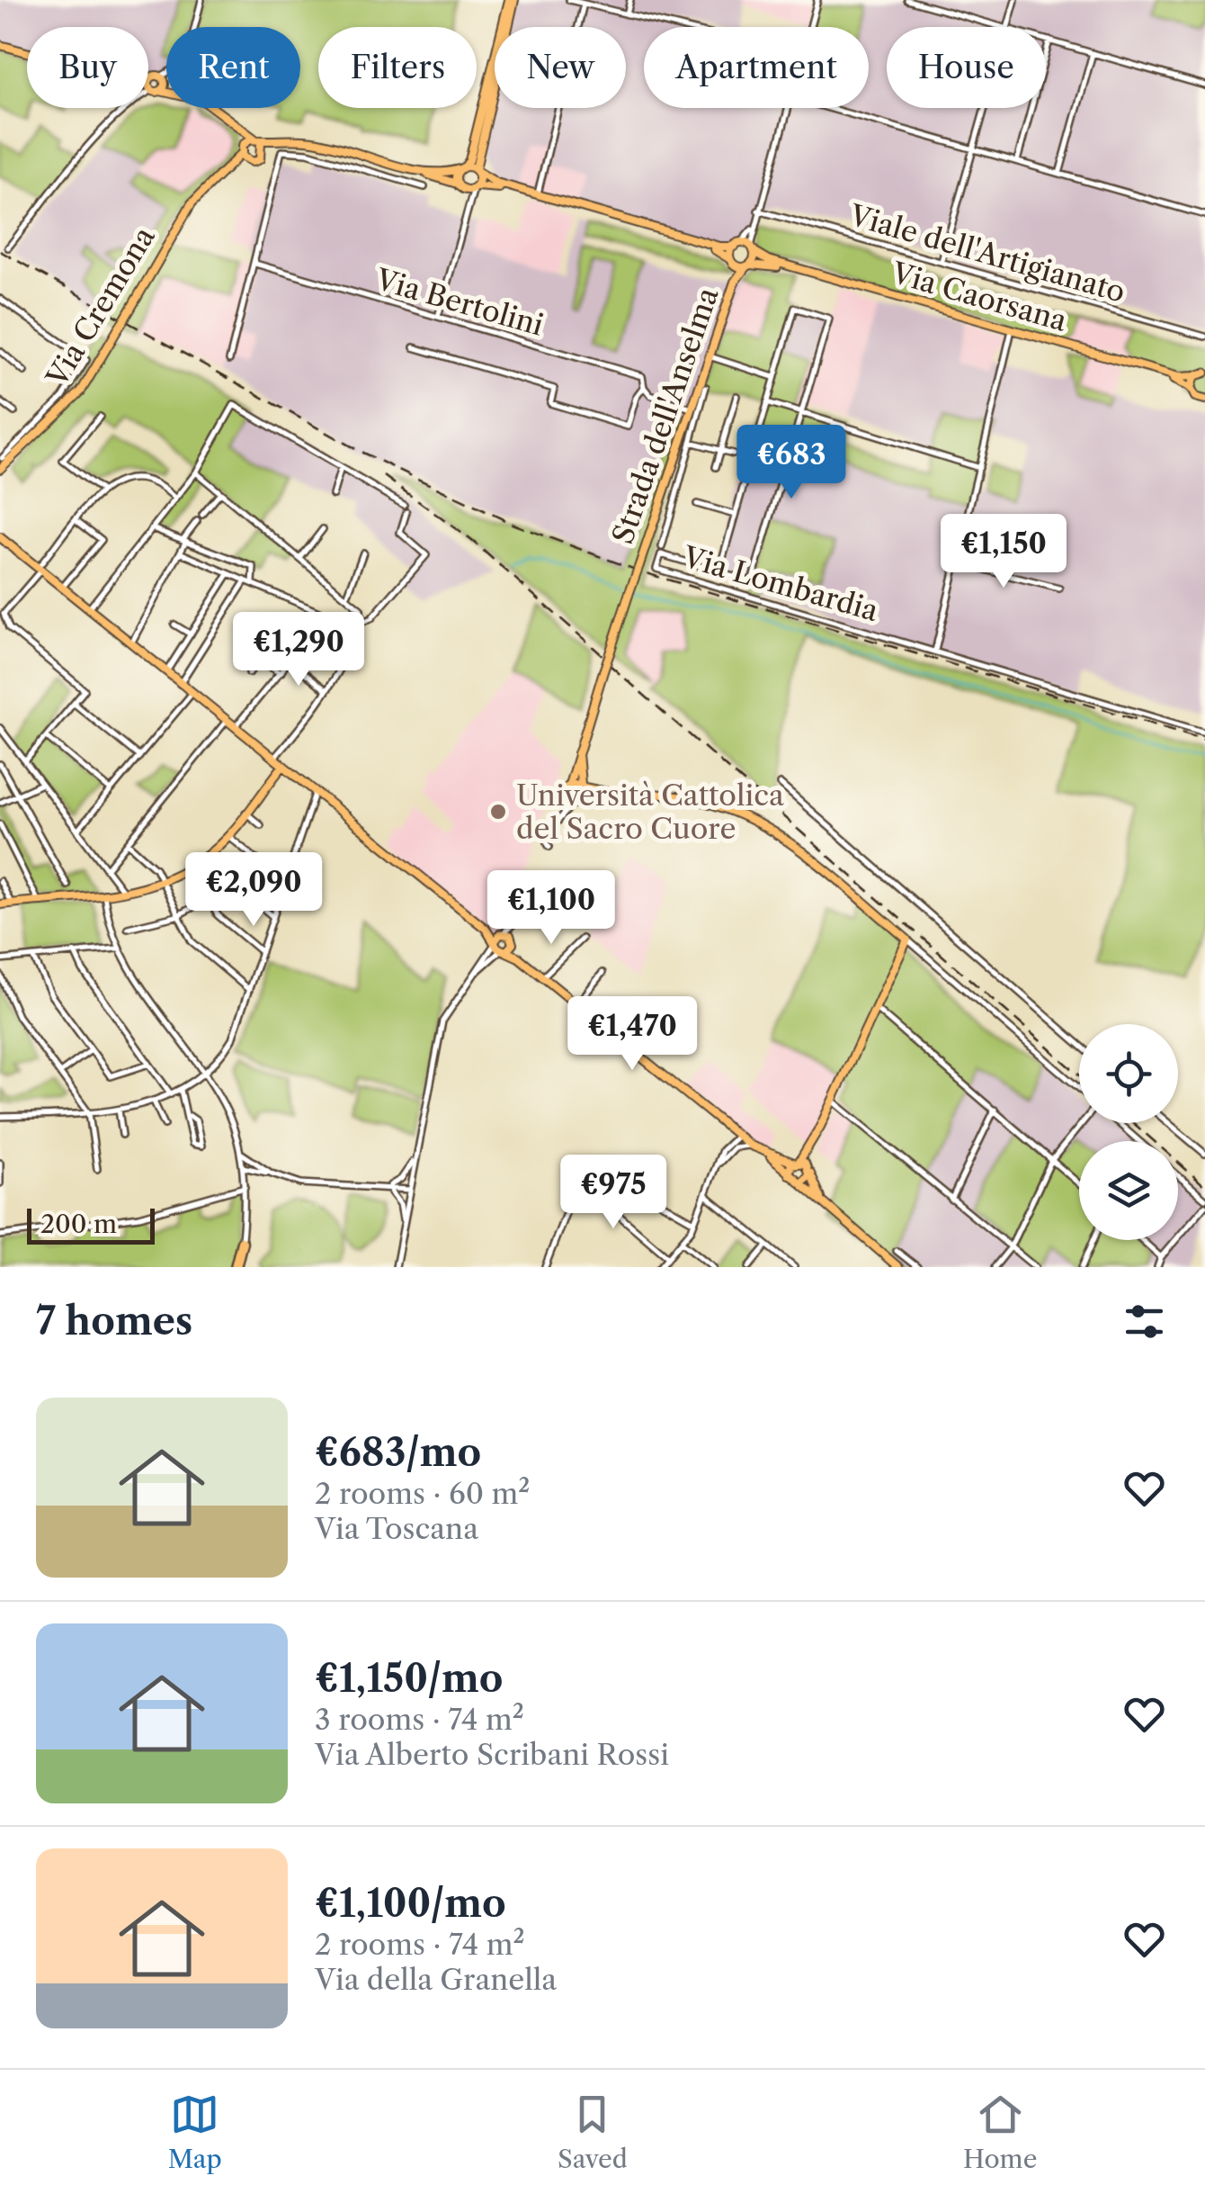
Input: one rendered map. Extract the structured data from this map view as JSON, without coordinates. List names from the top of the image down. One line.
{"streets":{"main road":["Via Caorsana","Via Cremona","Strada dell'Anselma"],"street":["Viale dell'Artigianato","Via Bertolini","Via Lombardia"]},"crossings":[["Via Caorsana","Strada dell'Anselma"]],"places":["Università Cattolica del Sacro Cuore"],"scale_bar":"200 m","page":{"chip":["Buy","Rent","Filters","New","Apartment","House"],"price":["€683","€1,150","€1,290","€2,090","€1,100","€1,470","€975"],"scale":"200 m","heading":"7 homes","list":[{"name":"€683/mo","note":"2 rooms · 60 m² · Via Toscana"},{"name":"€1,150/mo","note":"3 rooms · 74 m² · Via Alberto Scribani Rossi"},{"name":"€1,100/mo","note":"2 rooms · 74 m² · Via della Granella"}],"tabs":["Map","Saved","Home"]}}
